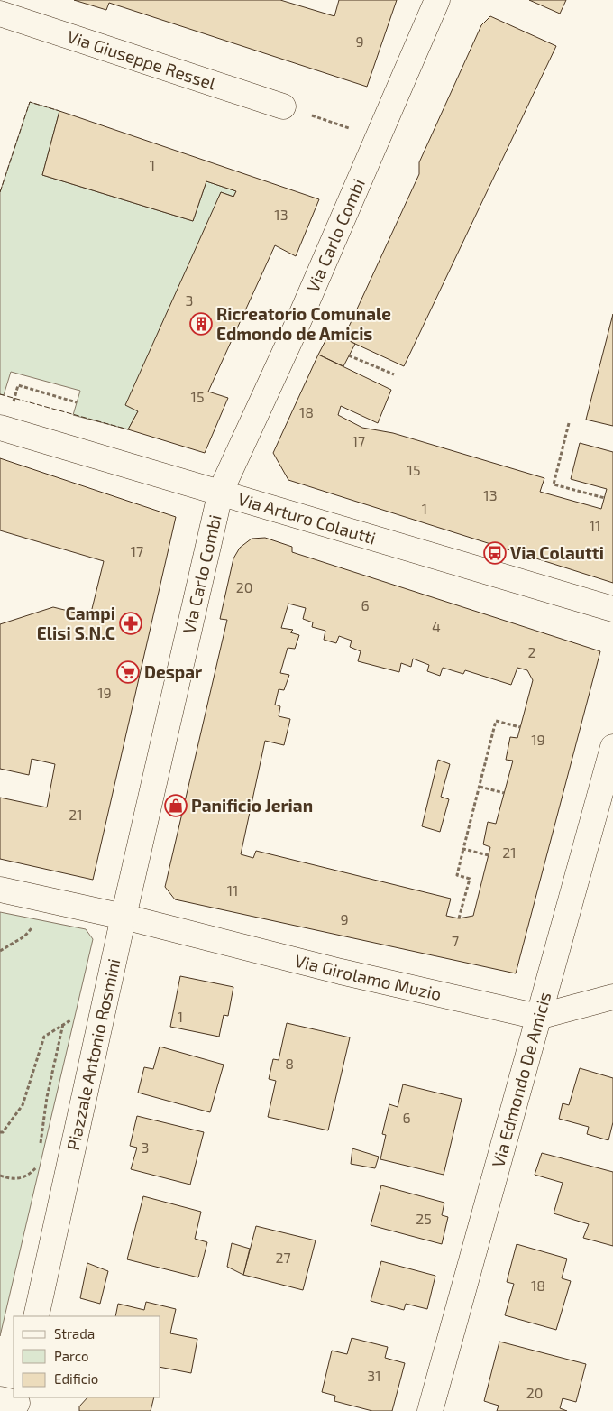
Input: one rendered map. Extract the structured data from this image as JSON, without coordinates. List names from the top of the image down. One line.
{"streets":{"street":["Via Giuseppe Ressel","Via Carlo Combi","Via Arturo Colautti","Via Girolamo Muzio","Piazzale Antonio Rosmini","Via Edmondo De Amicis"]},"crossings":[["Via Carlo Combi","Via Arturo Colautti"],["Via Carlo Combi","Via Girolamo Muzio"],["Via Carlo Combi","Piazzale Antonio Rosmini"],["Via Girolamo Muzio","Piazzale Antonio Rosmini"],["Via Girolamo Muzio","Via Edmondo De Amicis"]],"places":{"building":["Ricreatorio Comunale Edmondo de Amicis"],"bus stop":["Via Colautti"],"pharmacy":["Campi Elisi S.N.C"],"supermarket":["Despar"],"shop":["Panificio Jerian"]},"house_numbers":["9","1","13","3","15","18","17","15","13","1","11","17","20","6","4","2","19","19","21","21","11","9","7","1","8","6","3","25","27","18","31","20"],"legend":["Strada","Parco","Edificio"]}
